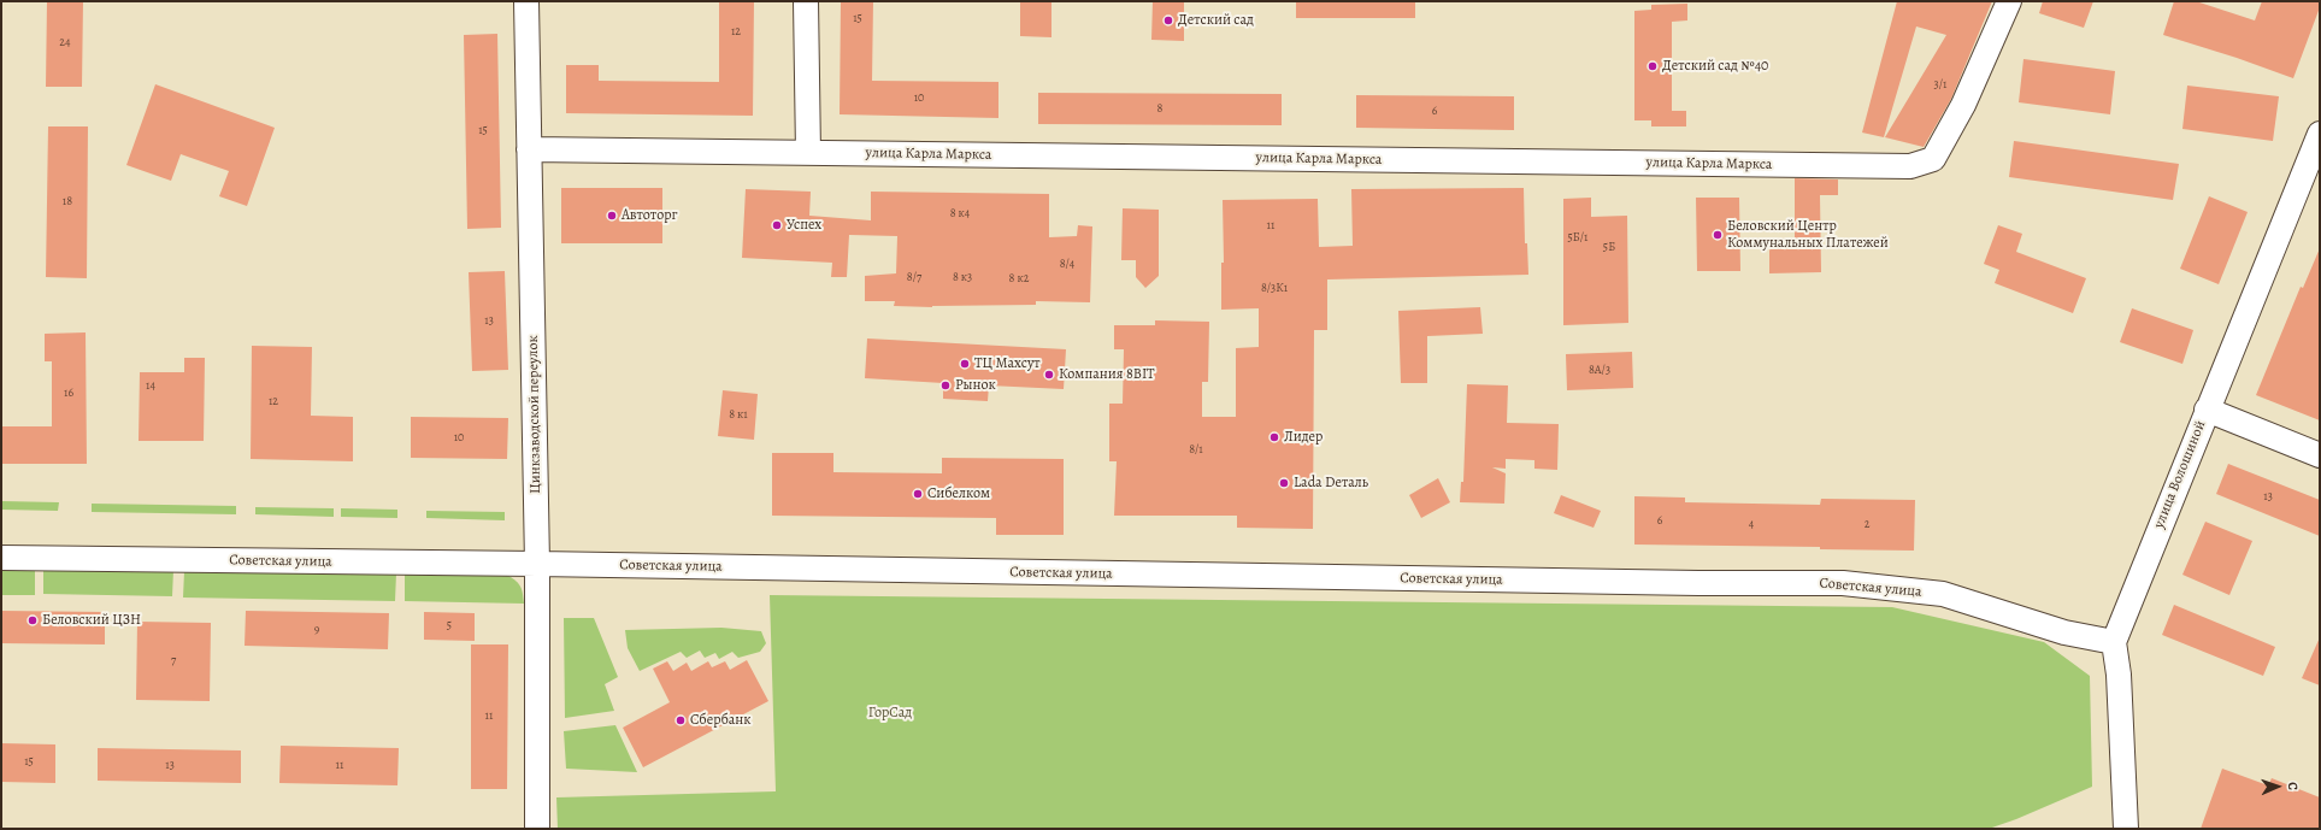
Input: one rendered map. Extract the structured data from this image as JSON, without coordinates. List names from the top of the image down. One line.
{"streets":{"street":["улица Карла Маркса","Цинкзаводской переулок","улица Волошиной","Советская улица"]},"crossings":[["улица Карла Маркса","Цинкзаводской переулок"],["Цинкзаводской переулок","Советская улица"],["улица Волошиной","Советская улица"]],"parks":["ГорСад"],"places":["Детский сад","Детский сад №40","Автоторг","Успех","Беловский Центр Коммунальных Платежей","ТЦ Махсут","Компания 8BIT","Рынок","Лидер","Lada Dеталь","Сибелком","Беловский ЦЗН","Сбербанк"],"house_numbers":["15","12","24","3/1","10","8","6","15","18","8 к4","11","5Б/1","5Б","8/4","8/7","8 к3","8 к2","8/3К1","13","8А/3","14","16","12","8 к1","10","8/1","13","6","4","2","5","9","7","11","15","13","11"],"north":"right"}
